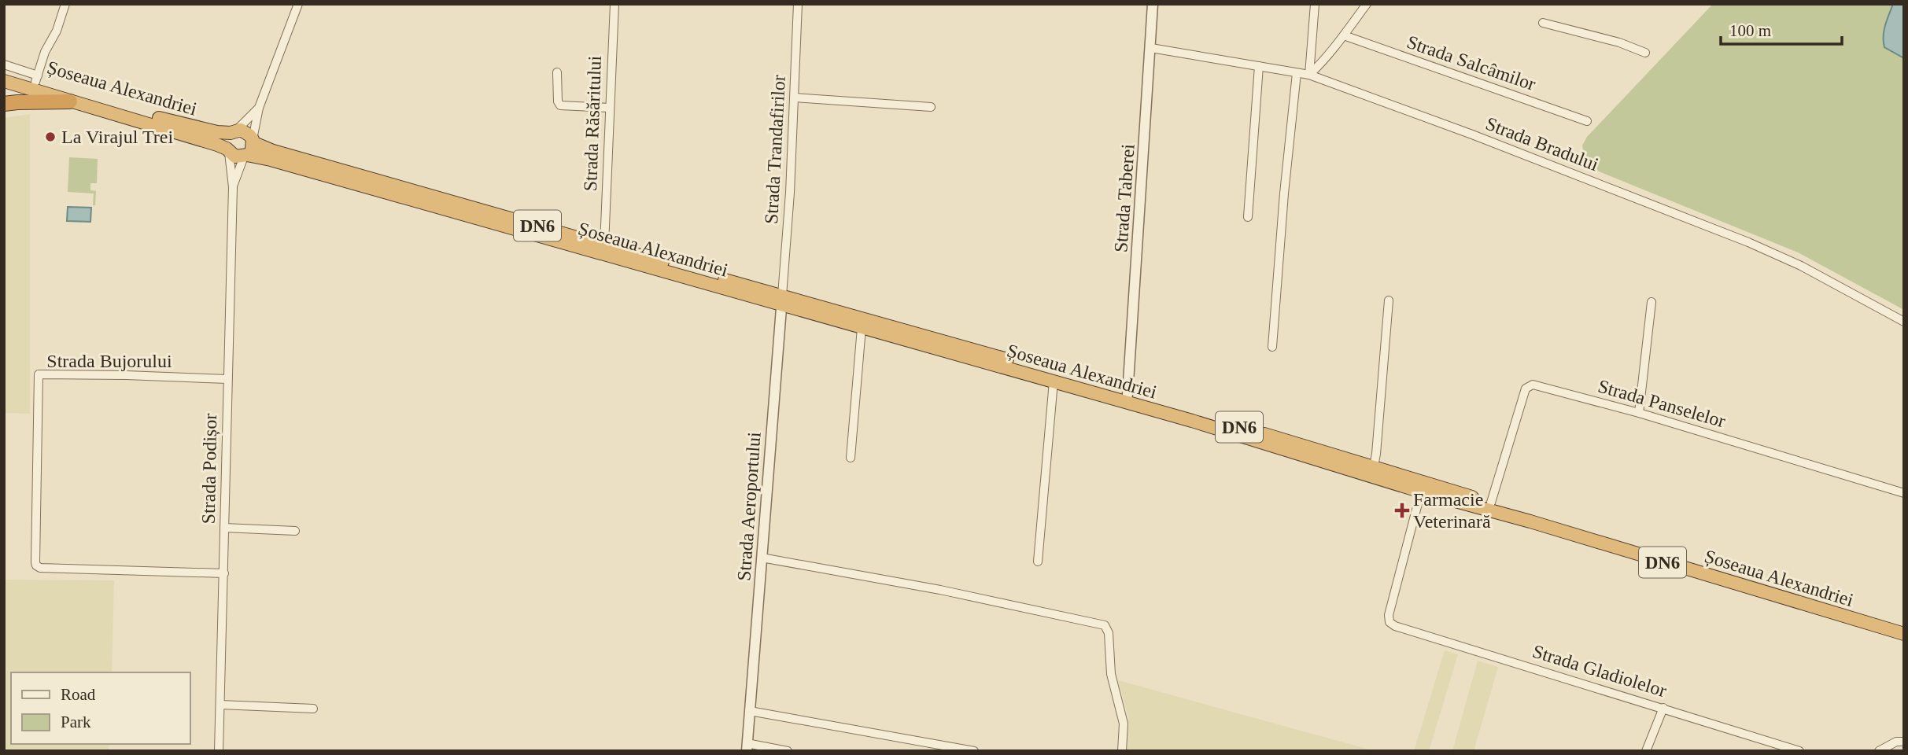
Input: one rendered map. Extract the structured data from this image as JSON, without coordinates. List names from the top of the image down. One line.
{"streets":{"highway":["Șoseaua Alexandriei","DN6"],"street":["Strada Salcâmilor","Strada Răsăritului","Strada Bradului","Strada Trandafirilor","Strada Taberei","Strada Bujorului","Strada Panselelor","Strada Podișor","Strada Aeroportului","Strada Gladiolelor"]},"crossings":[["Șoseaua Alexandriei","Strada Răsăritului"],["Șoseaua Alexandriei","Strada Trandafirilor"],["Șoseaua Alexandriei","Strada Taberei"],["Șoseaua Alexandriei","Strada Panselelor"],["Șoseaua Alexandriei","Strada Podișor"],["Șoseaua Alexandriei","Strada Aeroportului"],["Șoseaua Alexandriei","Strada Gladiolelor"],["Strada Bradului","Strada Taberei"],["Strada Trandafirilor","Strada Aeroportului"],["Strada Bujorului","Strada Podișor"]],"places":{"other":["La Virajul Trei"],"health":["Farmacie Veterinară"]},"legend":["Road","Park"],"scale_bar":"100 m"}
